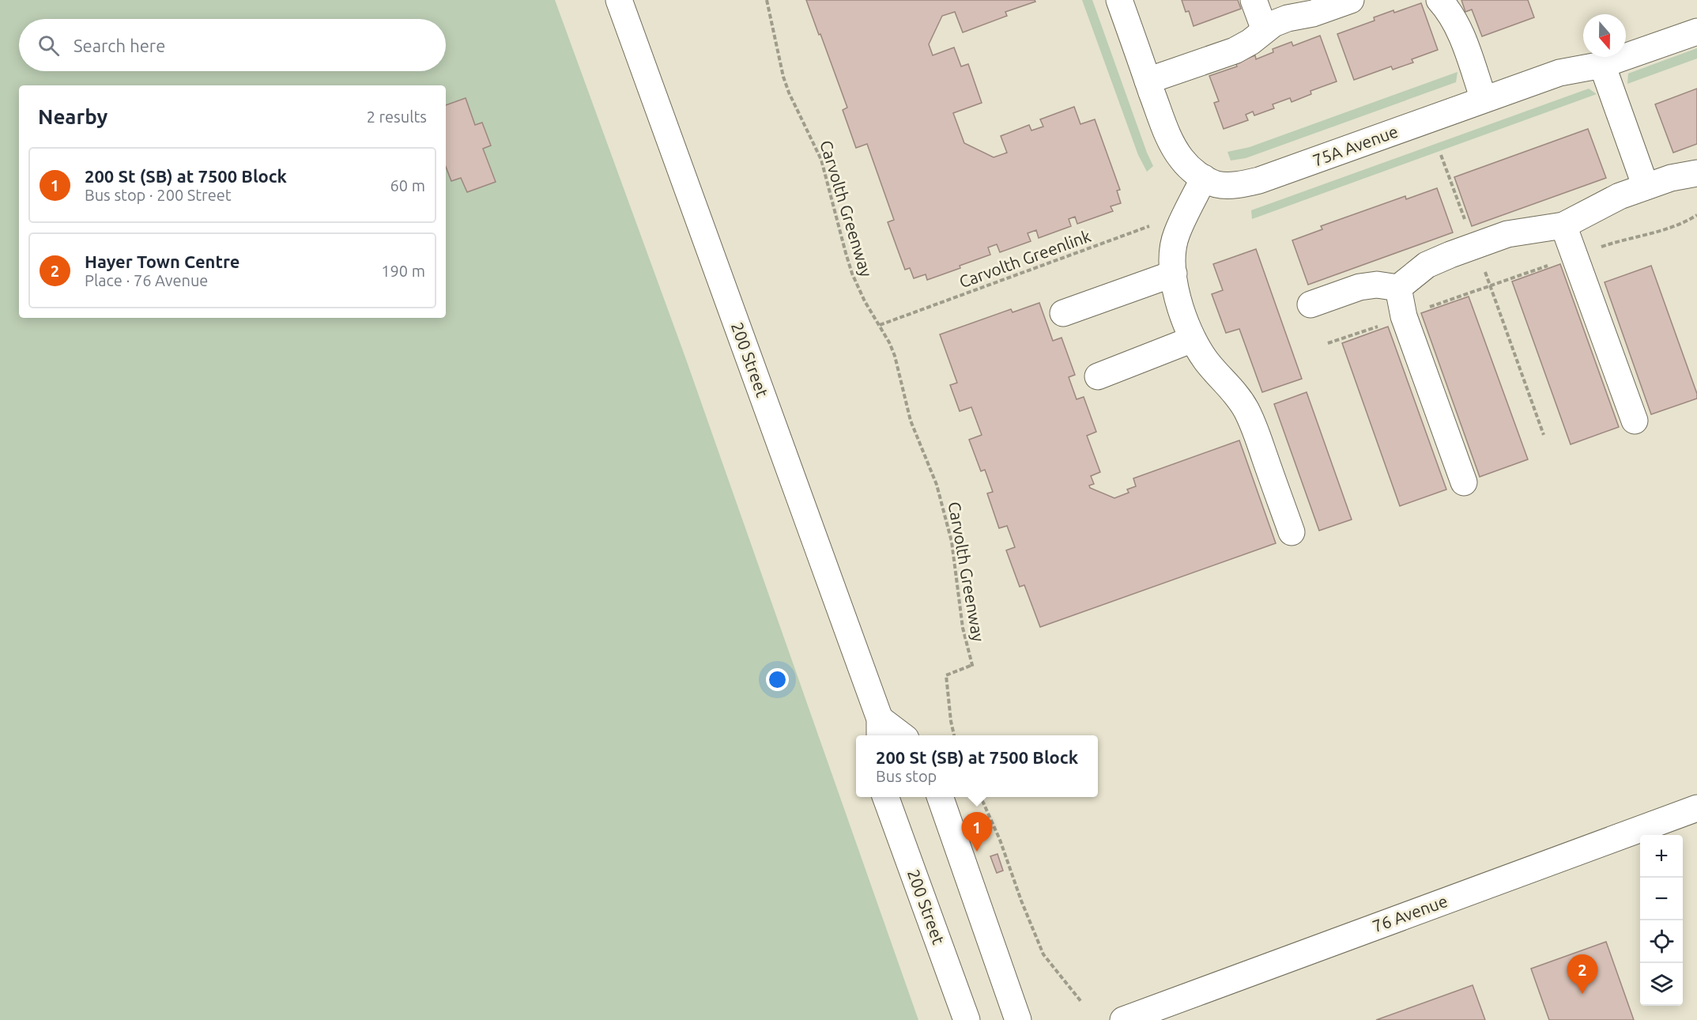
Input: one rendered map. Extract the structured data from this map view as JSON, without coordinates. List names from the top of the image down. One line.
{"streets":{"street":["75A Avenue","200 Street","76 Avenue"],"path":["Carvolth Greenway","Carvolth Greenlink"]},"crossings":[["Carvolth Greenway","Carvolth Greenlink"]],"north":"bottom","page":{"search":"Search here","heading":["Nearby","2 results"],"list":[{"mark":"1","name":"200 St (SB) at 7500 Block","note":"Bus stop · 200 Street","value":"60 m"},{"mark":"2","name":"Hayer Town Centre","note":"Place · 76 Avenue","value":"190 m"}],"popup":["200 St (SB) at 7500 Block","Bus stop"],"pins":["1","2"],"map_buttons":["+","−"]}}
